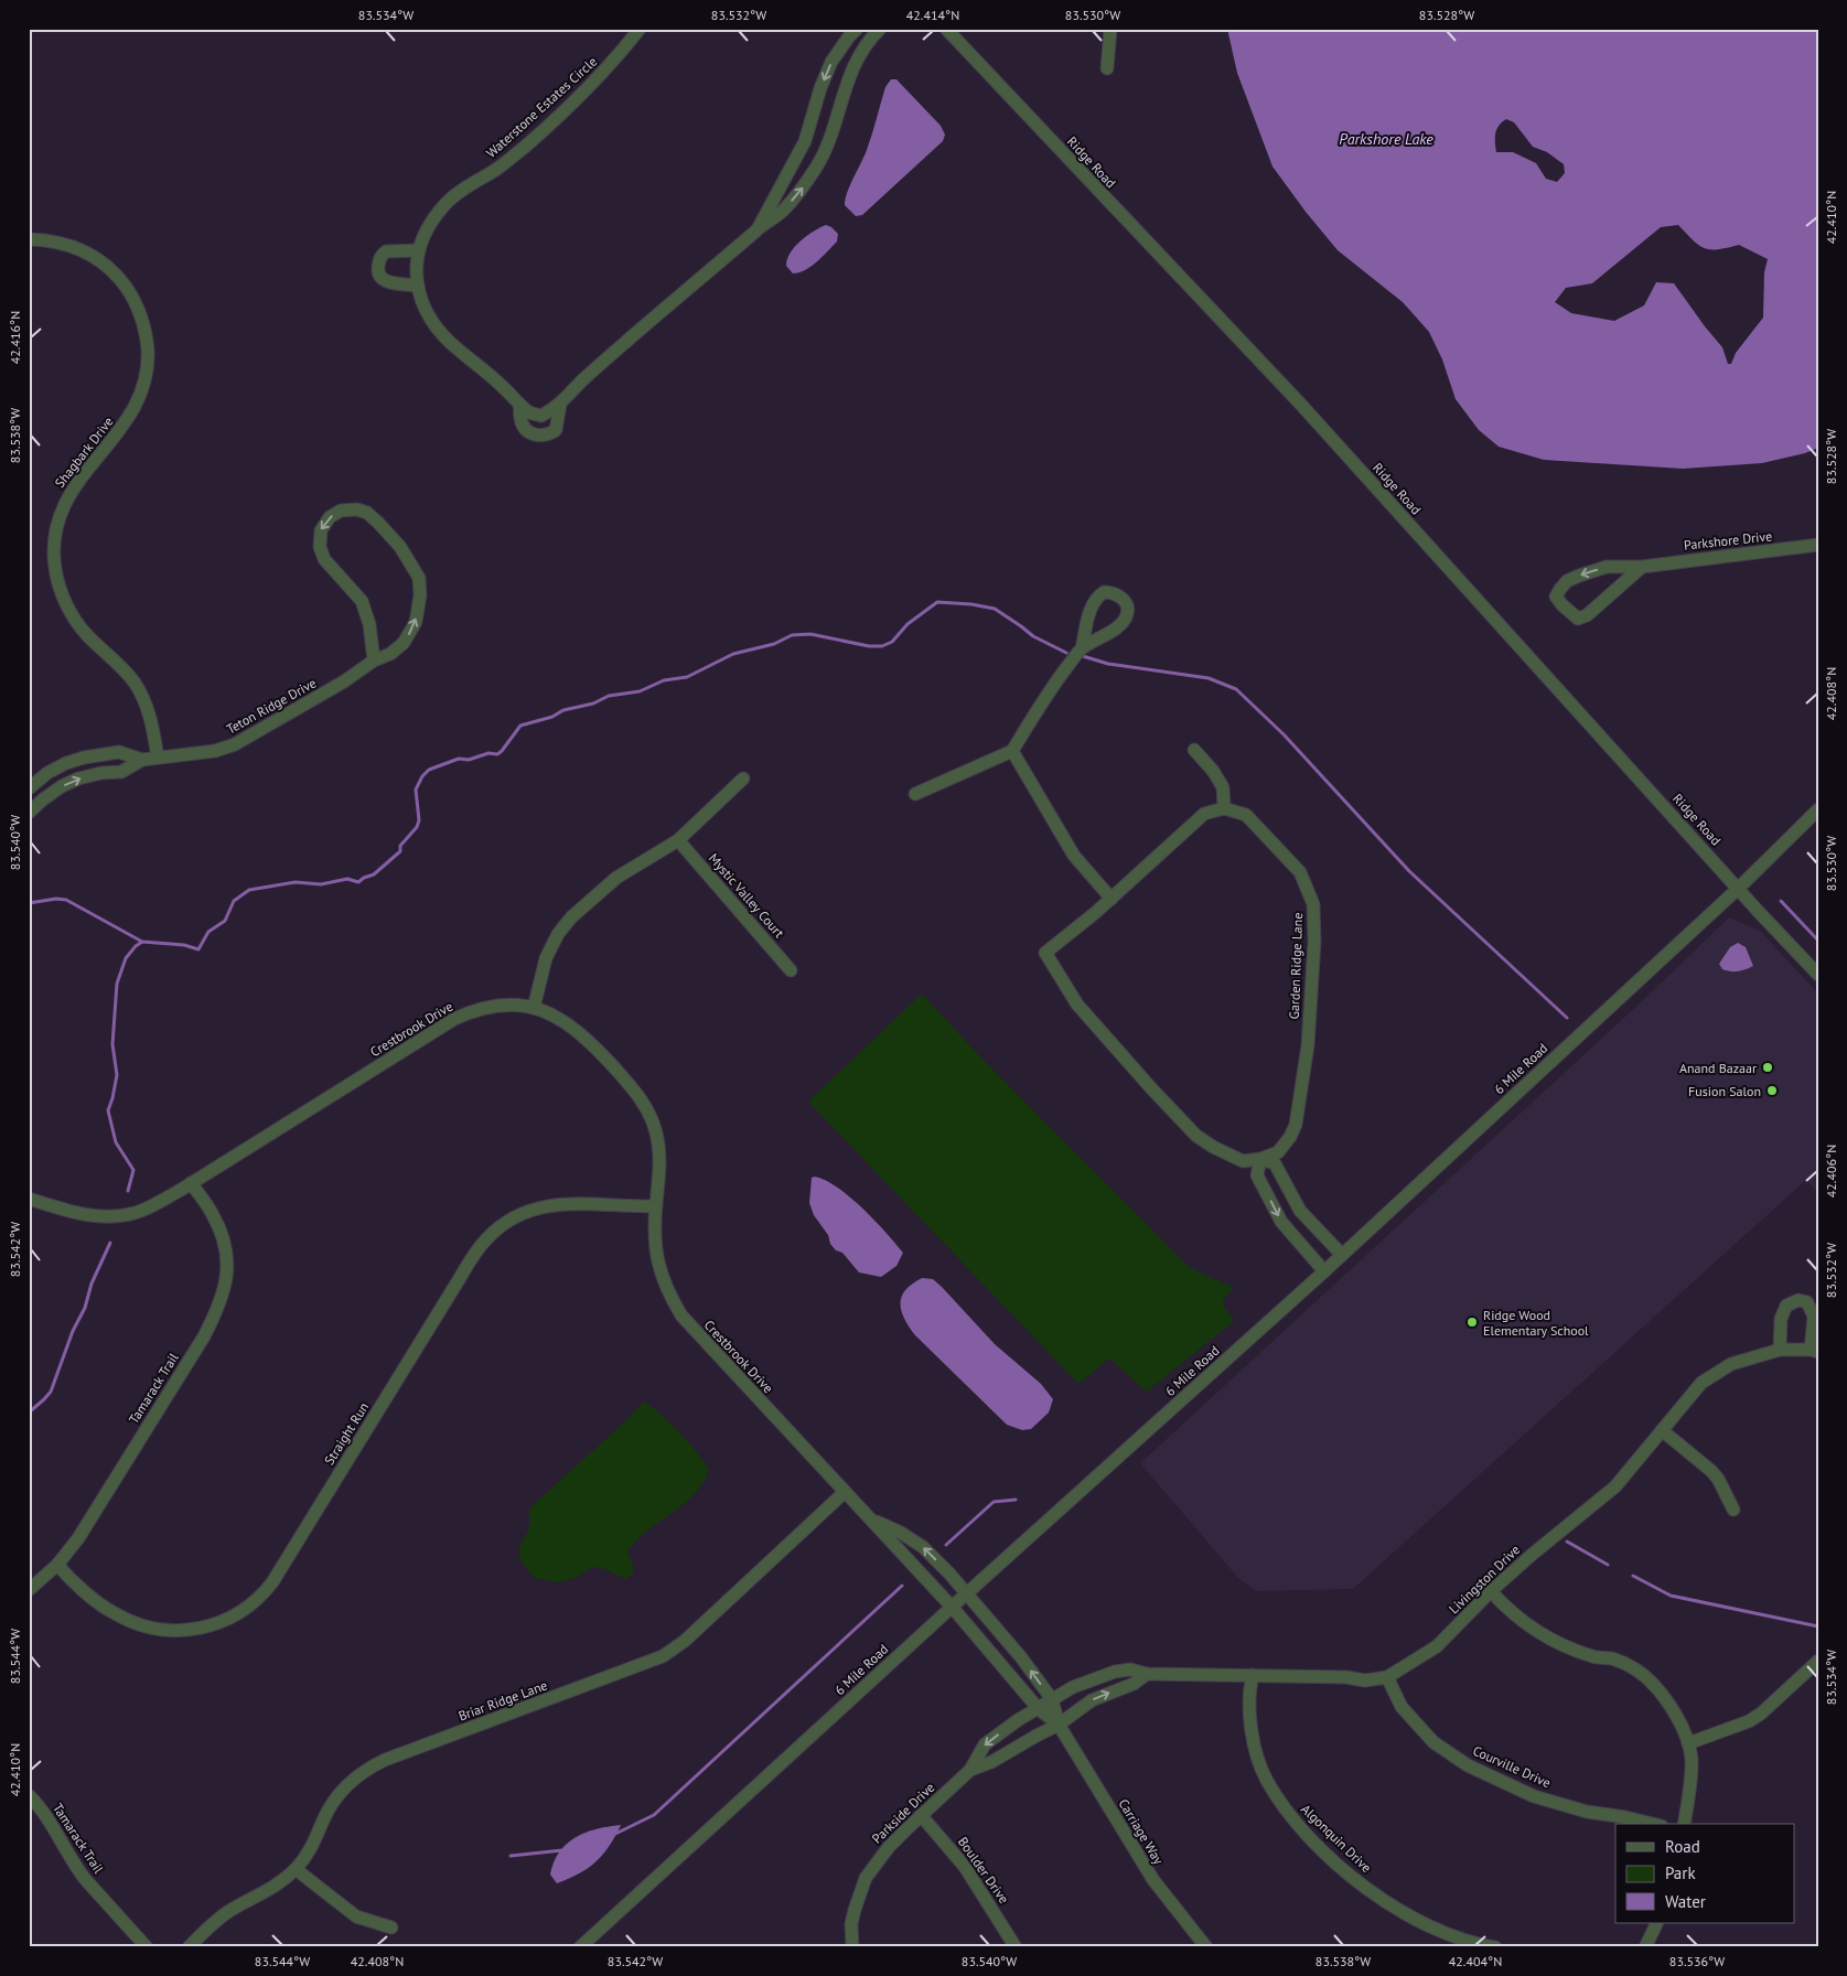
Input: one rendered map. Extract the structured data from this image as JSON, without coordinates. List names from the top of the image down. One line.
{"streets":{"street":["Waterstone Estates Circle","Ridge Road","Shagbark Drive","Parkshore Drive","Teton Ridge Drive","Mystic Valley Court","Garden Ridge Lane","Crestbrook Drive","6 Mile Road","Tamarack Trail","Straight Run","Livingston Drive","Briar Ridge Lane","Courville Drive","Parkside Drive","Carriage Way","Algonquin Drive","Boulder Drive"]},"crossings":[["Ridge Road","6 Mile Road"],["Shagbark Drive","Teton Ridge Drive"],["Crestbrook Drive","6 Mile Road"],["Crestbrook Drive","Tamarack Trail"],["Crestbrook Drive","Straight Run"],["Crestbrook Drive","Briar Ridge Lane"],["Crestbrook Drive","Carriage Way"],["6 Mile Road","Carriage Way"],["Tamarack Trail","Straight Run"],["Livingston Drive","Courville Drive"],["Livingston Drive","Parkside Drive"],["Livingston Drive","Carriage Way"],["Livingston Drive","Algonquin Drive"],["Parkside Drive","Carriage Way"],["Parkside Drive","Boulder Drive"]],"water":["Parkshore Lake"],"places":["Anand Bazaar","Fusion Salon","Ridge Wood Elementary School"],"legend":["Road","Park","Water"],"coordinates":["83.534°W","83.532°W","42.414°N","83.530°W","83.528°W","42.410°N","42.416°N","83.538°W","42.408°N","83.540°W","42.406°N","83.542°W","83.544°W","42.404°N","83.536°W"]}
